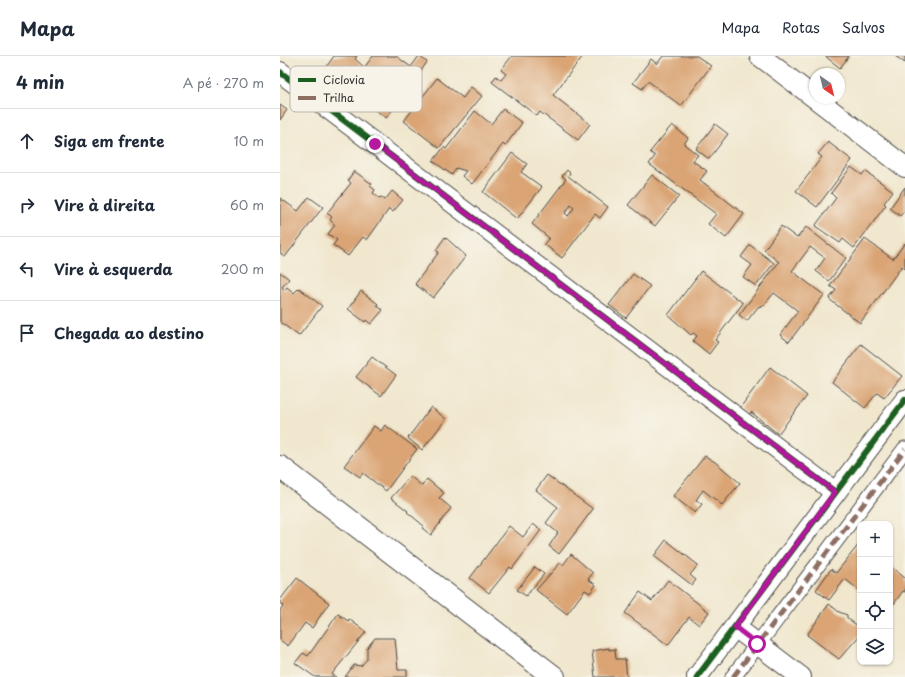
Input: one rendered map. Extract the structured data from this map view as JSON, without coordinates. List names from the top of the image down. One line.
{"legend":["Ciclovia","Trilha"],"north":"bottom right","page":{"header":"Mapa","nav":["Mapa","Rotas","Salvos"],"heading":["4 min","A pé · 270 m"],"list":[["Siga em frente","10 m"],["Vire à direita","60 m"],["Vire à esquerda","200 m"],"Chegada ao destino"],"map_buttons":["+","−"]}}
